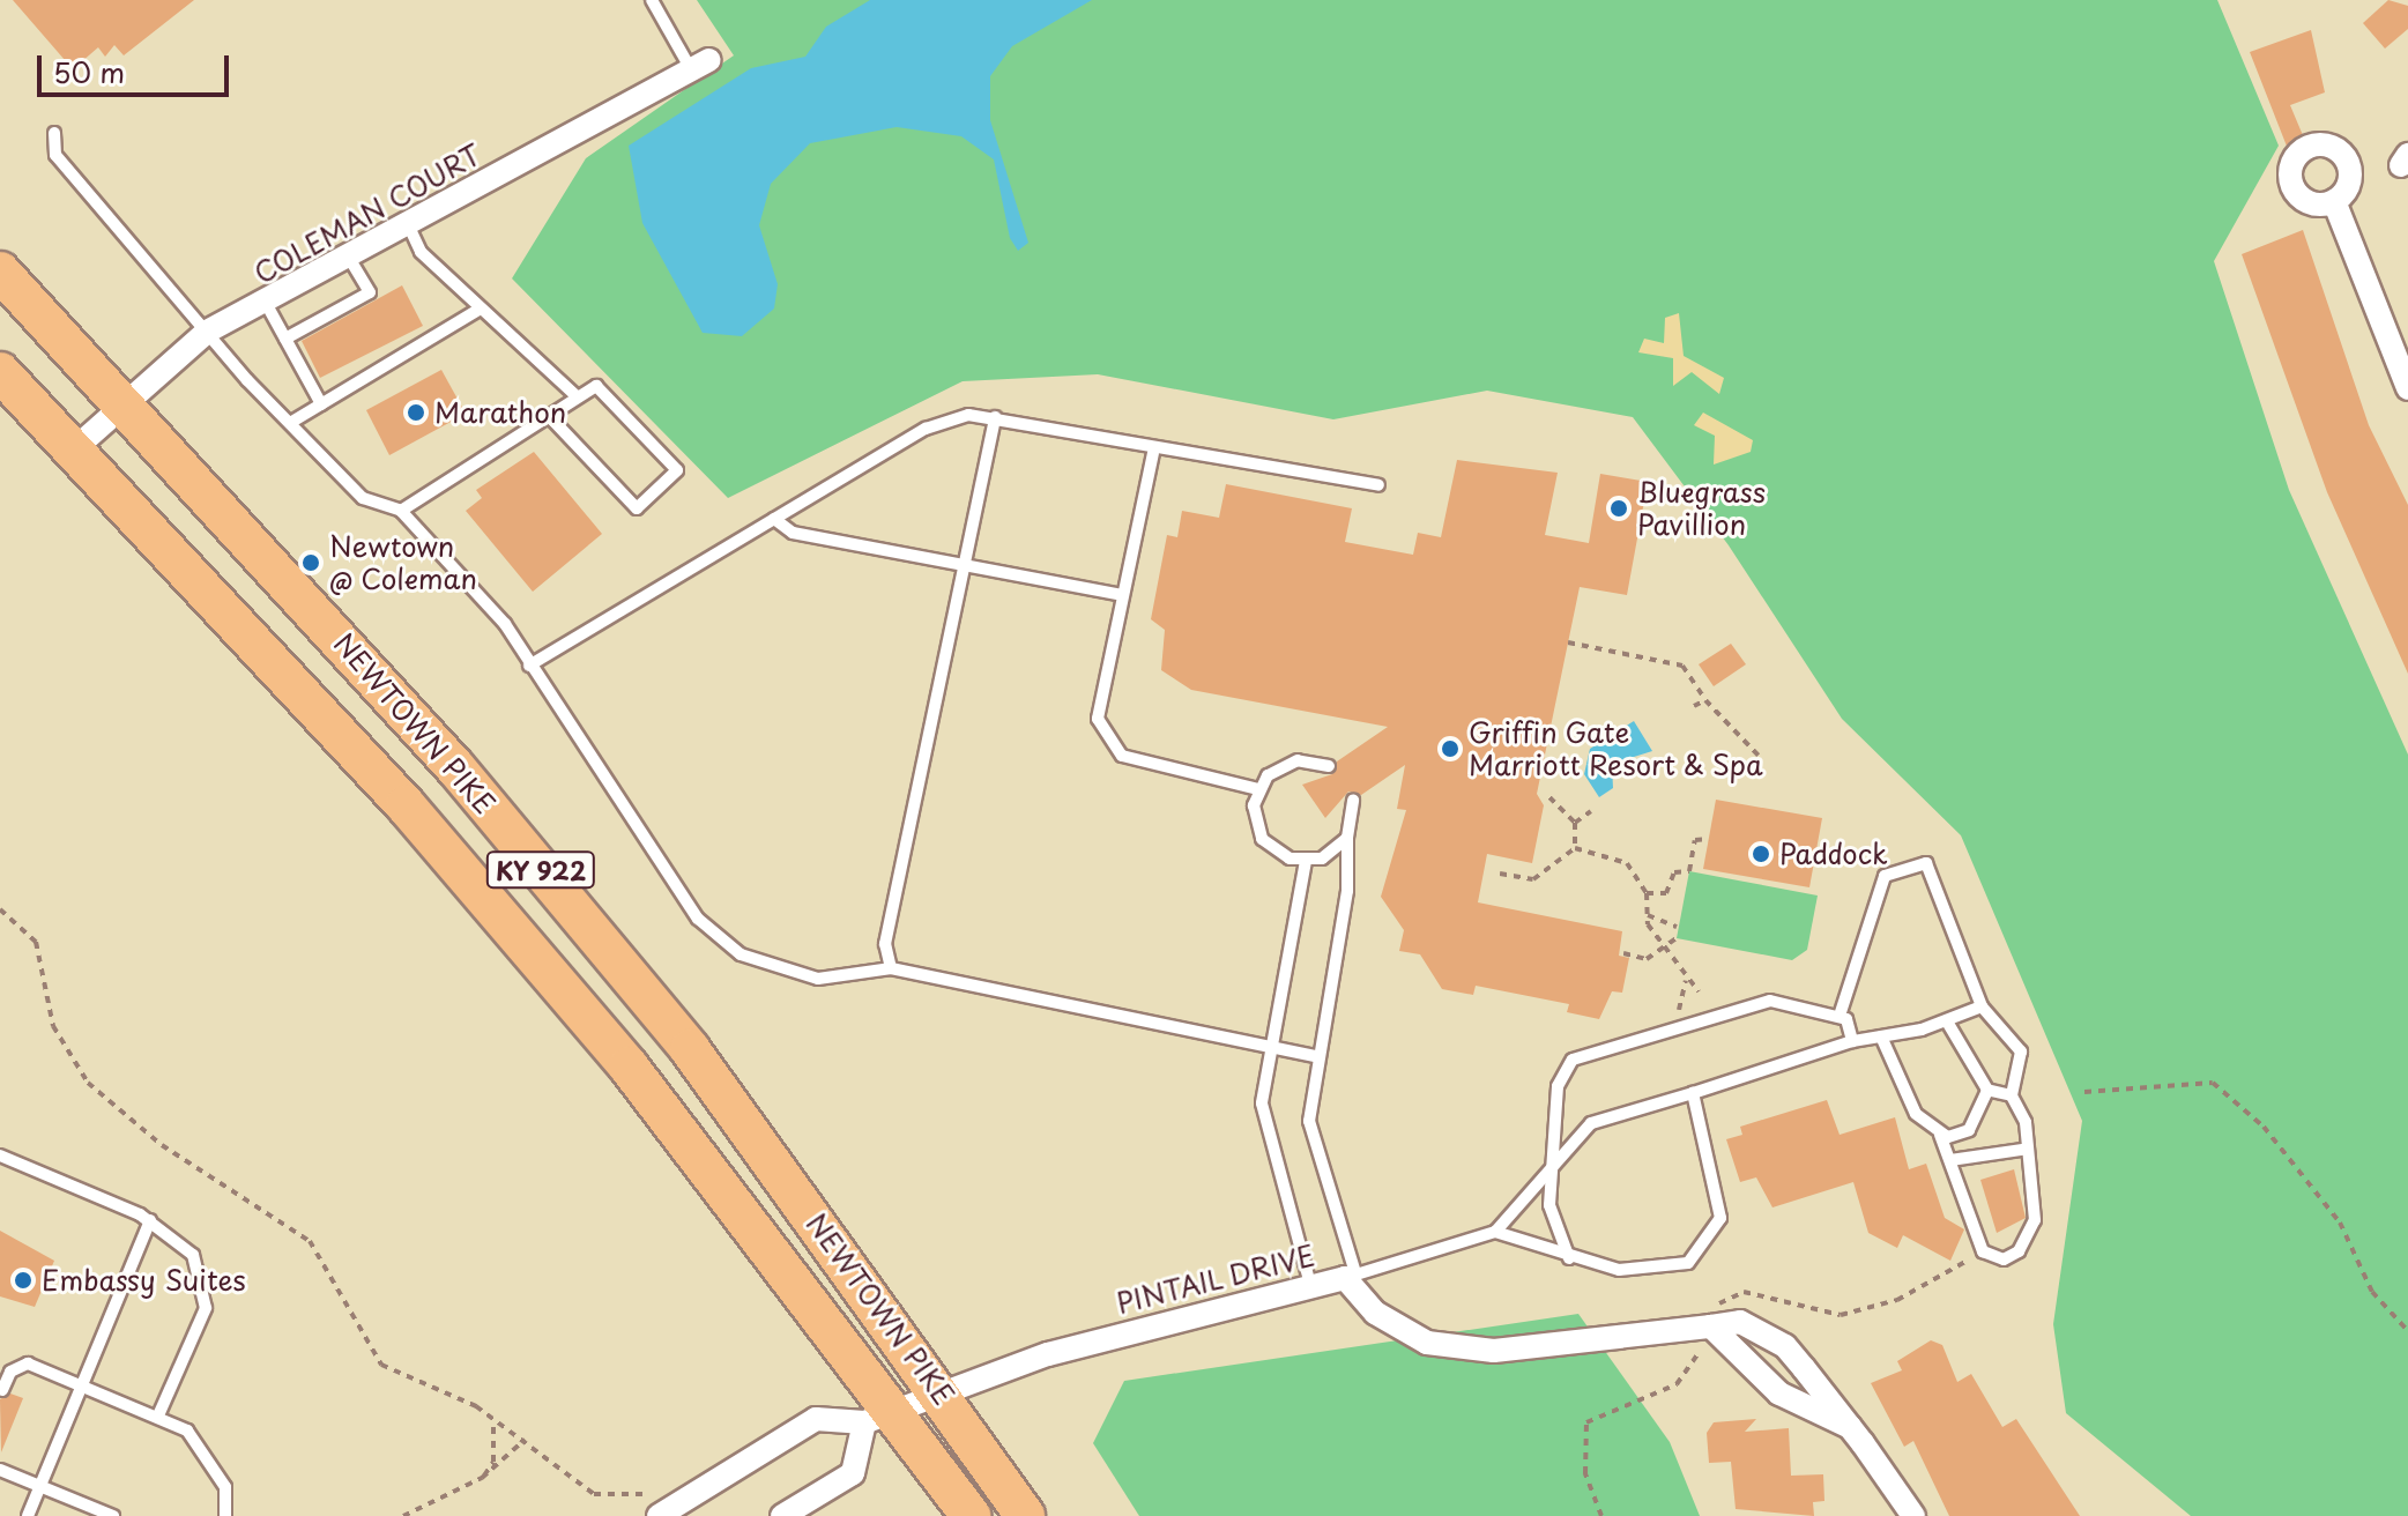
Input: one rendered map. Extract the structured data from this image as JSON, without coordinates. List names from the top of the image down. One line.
{"streets":{"highway":["NEWTOWN PIKE","KY 922"],"street":["COLEMAN COURT","PINTAIL DRIVE"]},"crossings":[["COLEMAN COURT","NEWTOWN PIKE"],["NEWTOWN PIKE","PINTAIL DRIVE"]],"places":["Marathon","Bluegrass Pavillion","Newtown @ Coleman","Griffin Gate Marriott Resort & Spa","Paddock","Embassy Suites"],"scale_bar":"50 m"}
